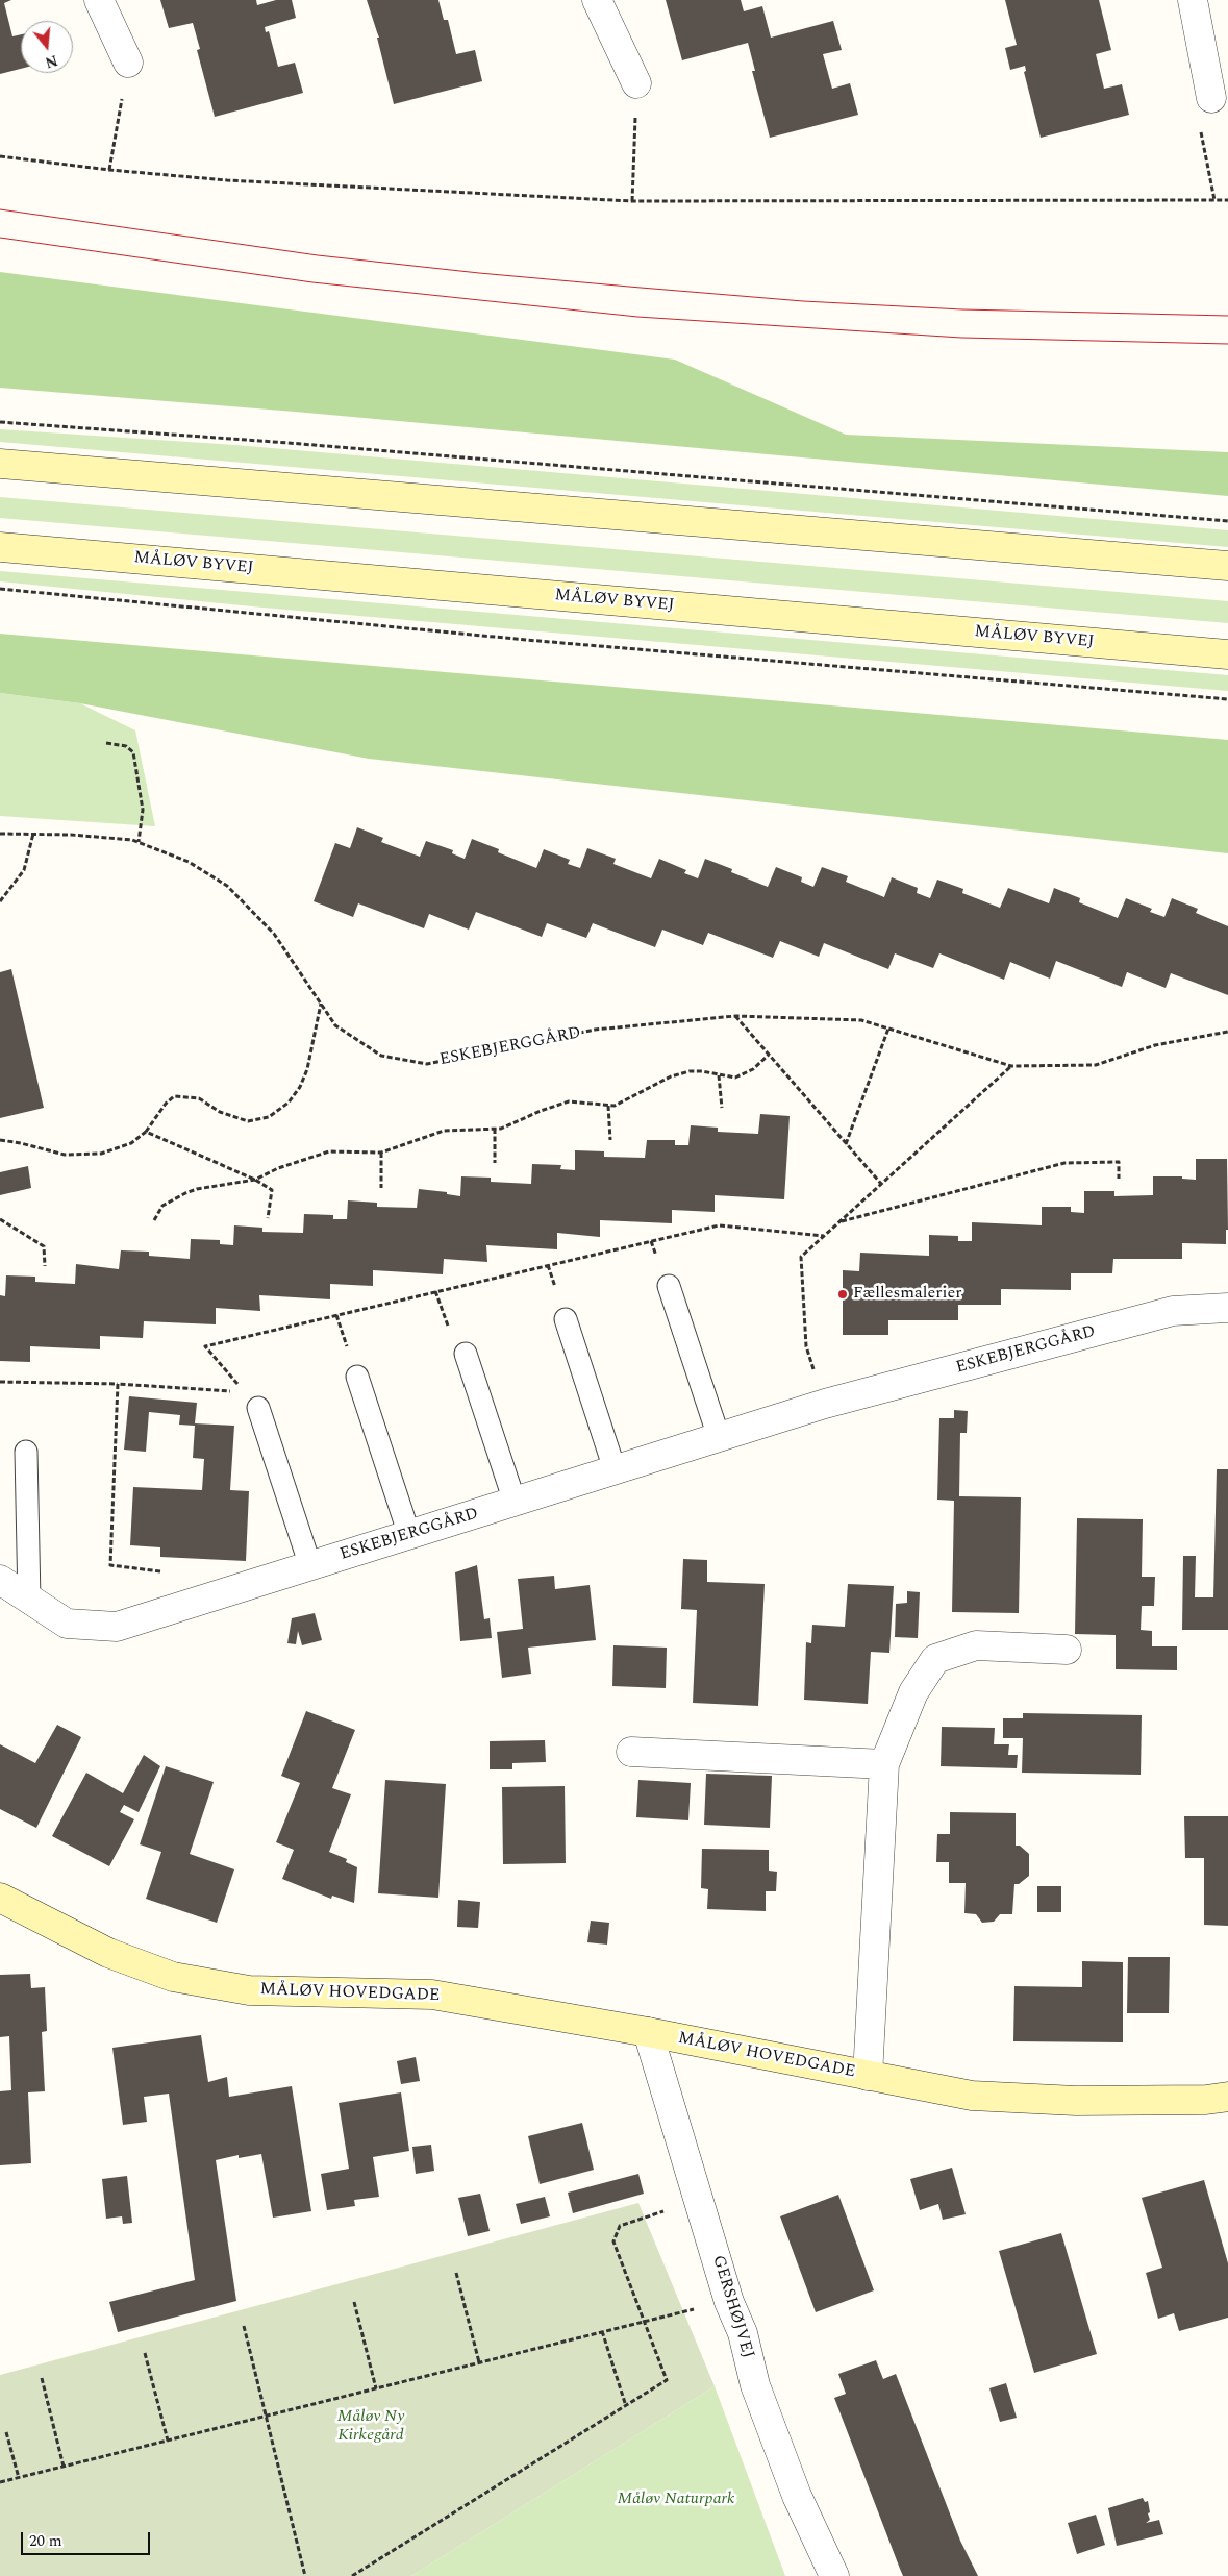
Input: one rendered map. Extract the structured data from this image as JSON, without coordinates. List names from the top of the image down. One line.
{"streets":{"main road":["MÅLØV BYVEJ","MÅLØV HOVEDGADE"],"street":["ESKEBJERGGÅRD","GERSHØJVEJ"]},"crossings":[["MÅLØV HOVEDGADE","GERSHØJVEJ"]],"parks":["Måløv Ny Kirkegård","Måløv Naturpark"],"places":["Fællesmalerier"],"scale_bar":"20 m","north":"bottom"}
